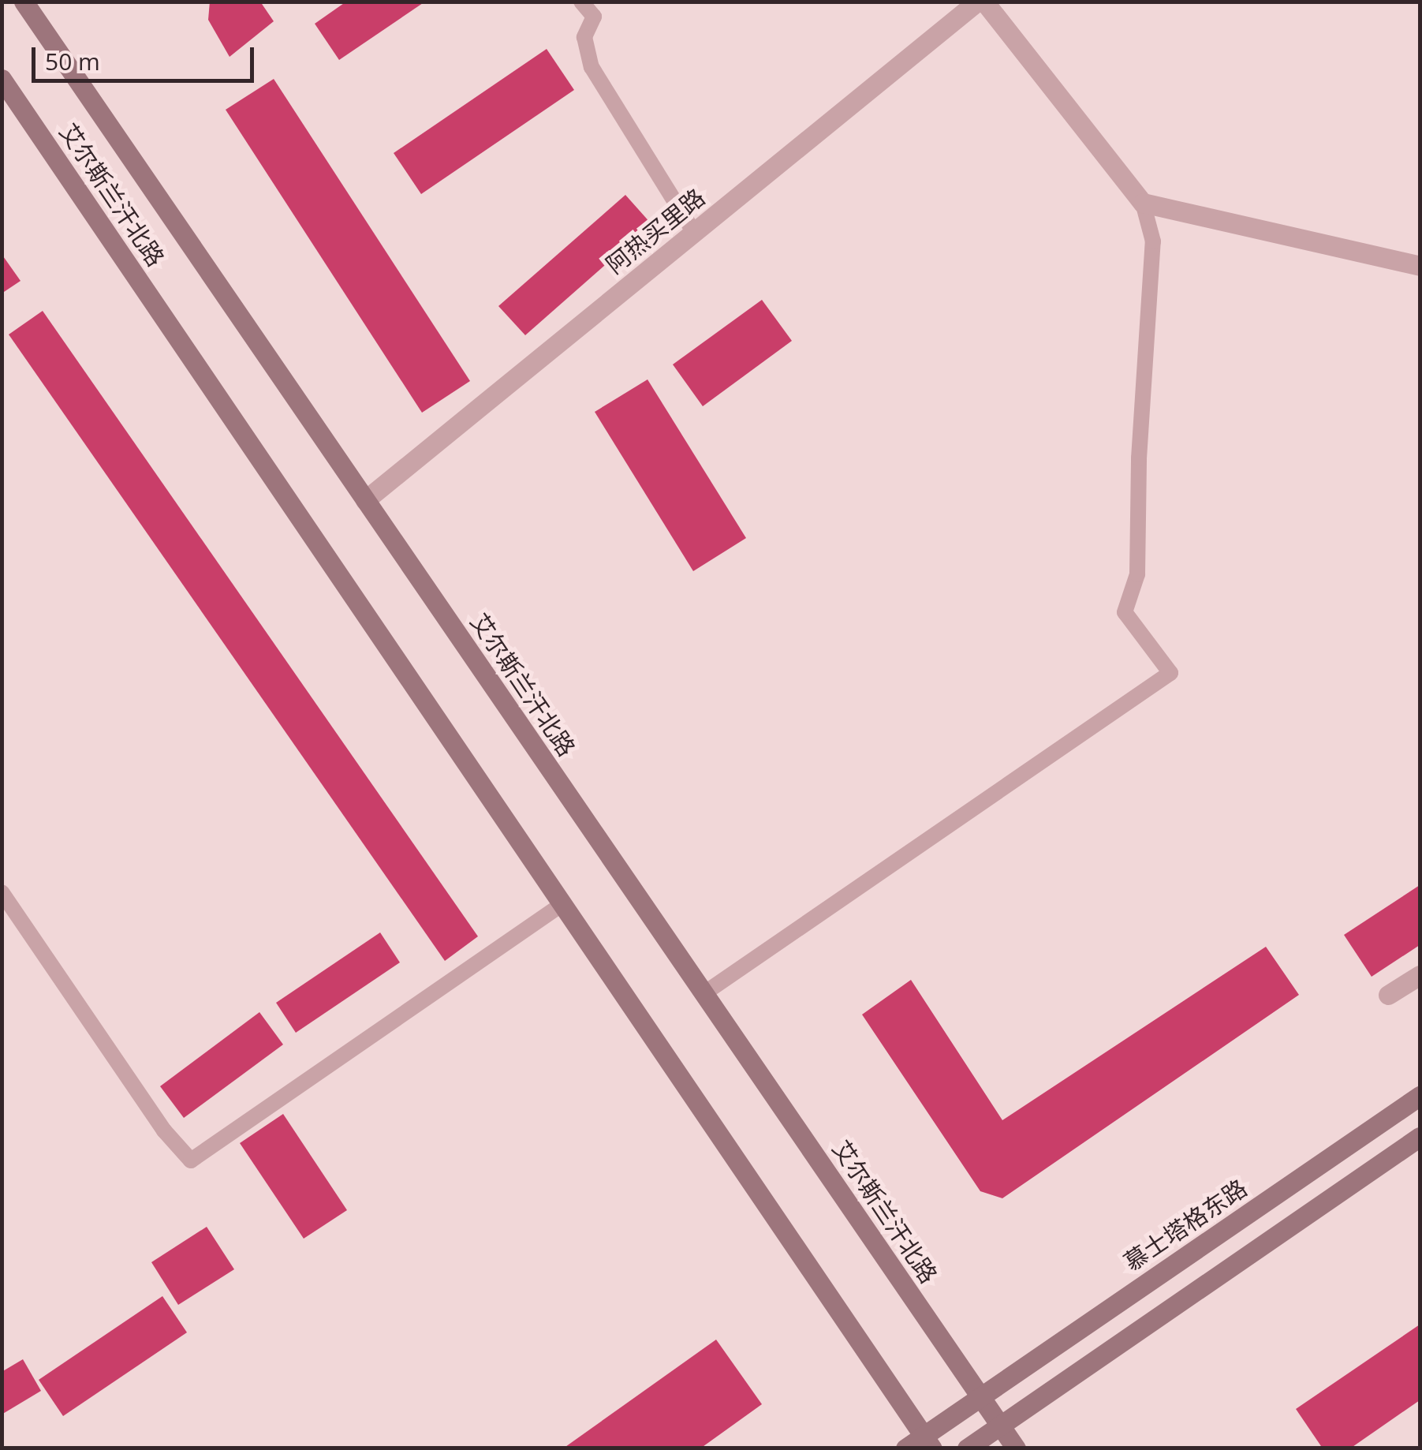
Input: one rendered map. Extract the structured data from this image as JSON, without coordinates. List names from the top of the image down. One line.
{"streets":{"main road":["艾尔斯兰汗北路","慕士塔格东路"],"street":["阿热买里路"]},"crossings":[["艾尔斯兰汗北路","阿热买里路"],["艾尔斯兰汗北路","慕士塔格东路"]],"scale_bar":"50 m"}
